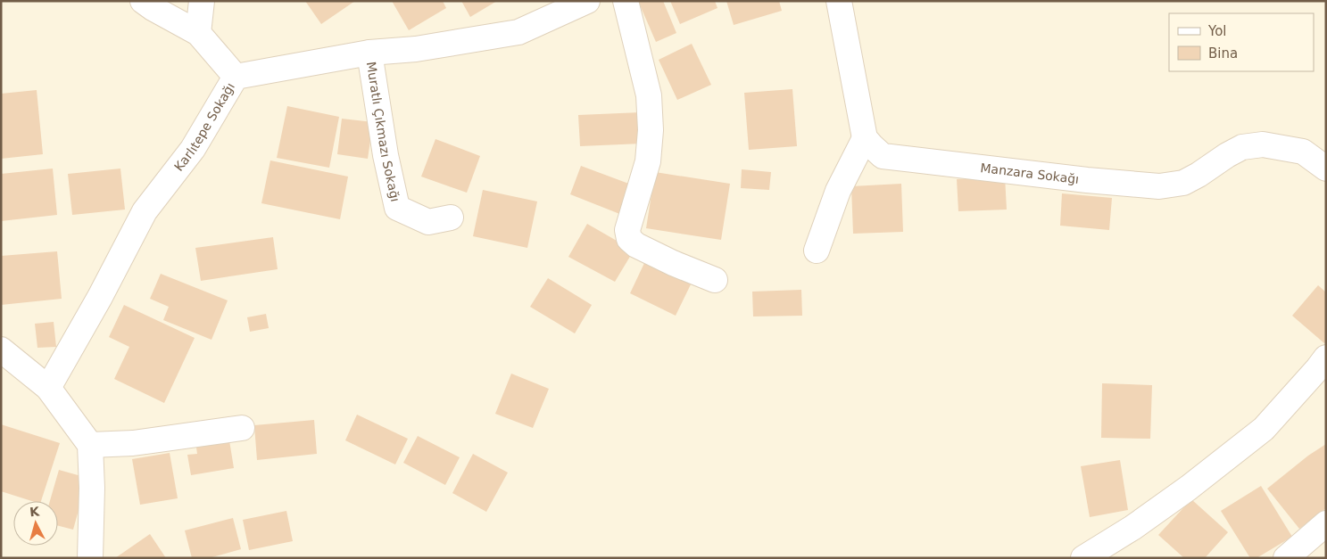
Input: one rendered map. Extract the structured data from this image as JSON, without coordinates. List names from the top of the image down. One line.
{"streets":{"street":["Karlıtepe Sokağı","Muratlı Çıkmazı Sokağı","Manzara Sokağı"]},"crossings":[["Karlıtepe Sokağı","Muratlı Çıkmazı Sokağı"]],"legend":["Yol","Bina"],"north":"top"}
